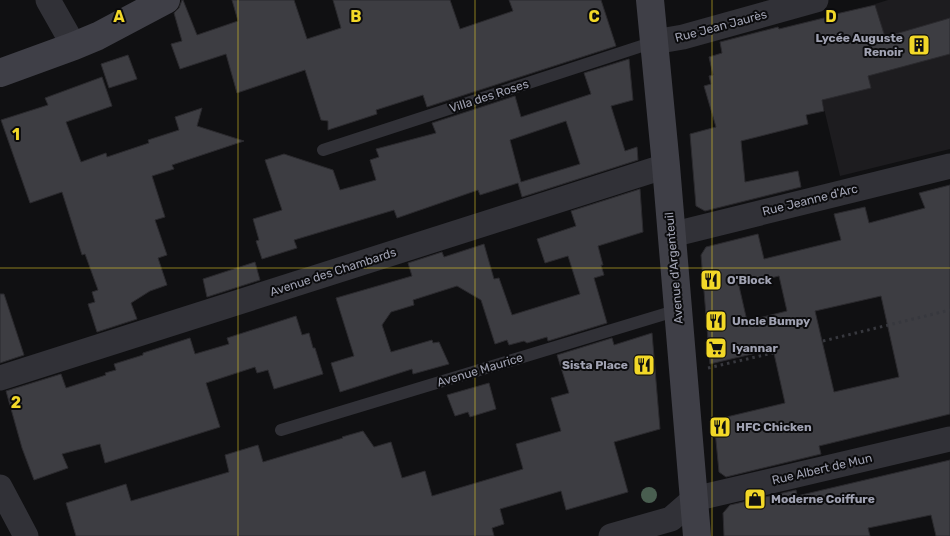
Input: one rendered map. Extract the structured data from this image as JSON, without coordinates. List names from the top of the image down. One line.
{"streets":{"main road":["Avenue d'Argenteuil"],"street":["Rue Jean Jaurès","Rue Jeanne d'Arc","Avenue des Chambards","Rue Albert de Mun"],"lane":["Villa des Roses","Avenue Maurice"]},"crossings":[["Rue Jean Jaurès","Villa des Roses"],["Rue Jean Jaurès","Avenue d'Argenteuil"],["Villa des Roses","Avenue d'Argenteuil"],["Rue Jeanne d'Arc","Avenue d'Argenteuil"],["Avenue d'Argenteuil","Avenue des Chambards"],["Avenue d'Argenteuil","Avenue Maurice"],["Avenue d'Argenteuil","Rue Albert de Mun"]],"places":{"building":["Lycée Auguste Renoir"],"restaurant":["O'Block","Uncle Bumpy","Sista Place","HFC Chicken"],"supermarket":["Iyannar"],"shop":["Moderne Coiffure"]},"grid":{"columns":["A","B","C","D"],"rows":["1","2"]}}
